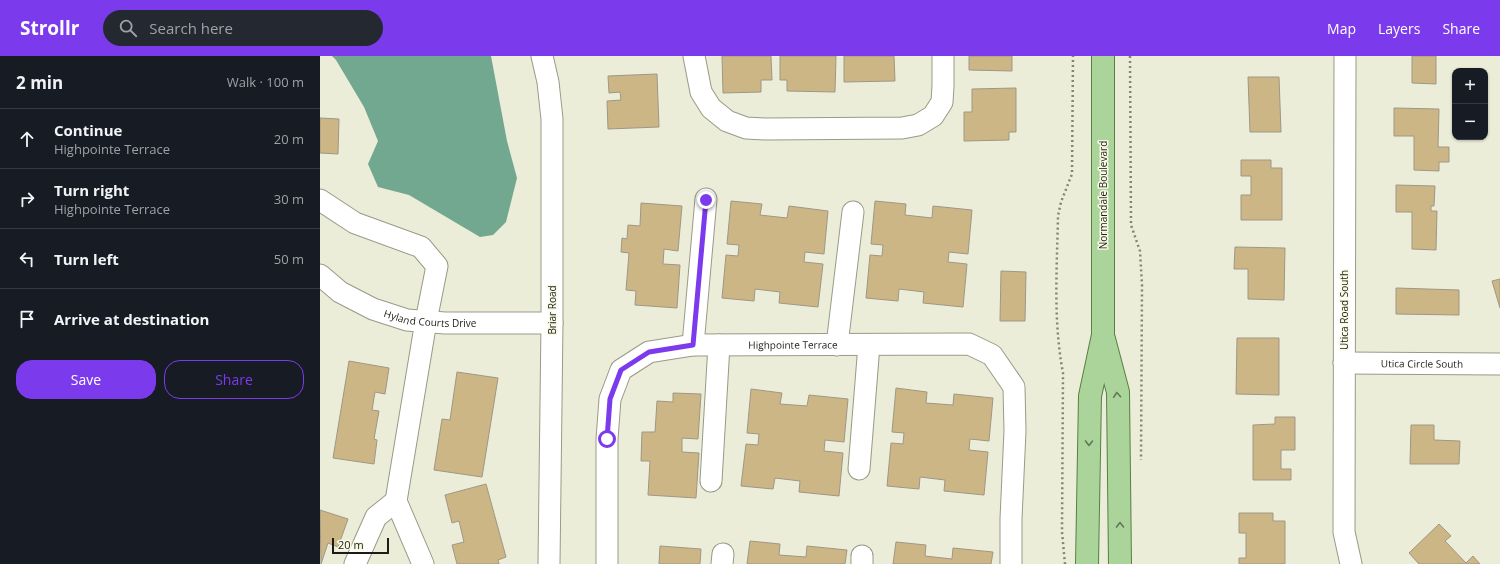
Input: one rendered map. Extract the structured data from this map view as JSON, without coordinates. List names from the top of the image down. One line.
{"streets":{"main road":["Normandale Boulevard"],"street":["Briar Road","Utica Road South","Hyland Courts Drive","Highpointe Terrace","Utica Circle South"]},"crossings":[["Briar Road","Hyland Courts Drive"],["Utica Road South","Utica Circle South"]],"scale_bar":"20 m","page":{"header":"Strollr","search":"Search here","nav":["Map","Layers","Share"],"heading":["2 min","Walk · 100 m"],"map_buttons":["+","−"],"list":[["Continue","Highpointe Terrace","20 m"],["Turn right","Highpointe Terrace","30 m"],["Turn left","50 m"],"Arrive at destination"],"buttons":["Save","Share"],"scale":"20 m"}}
